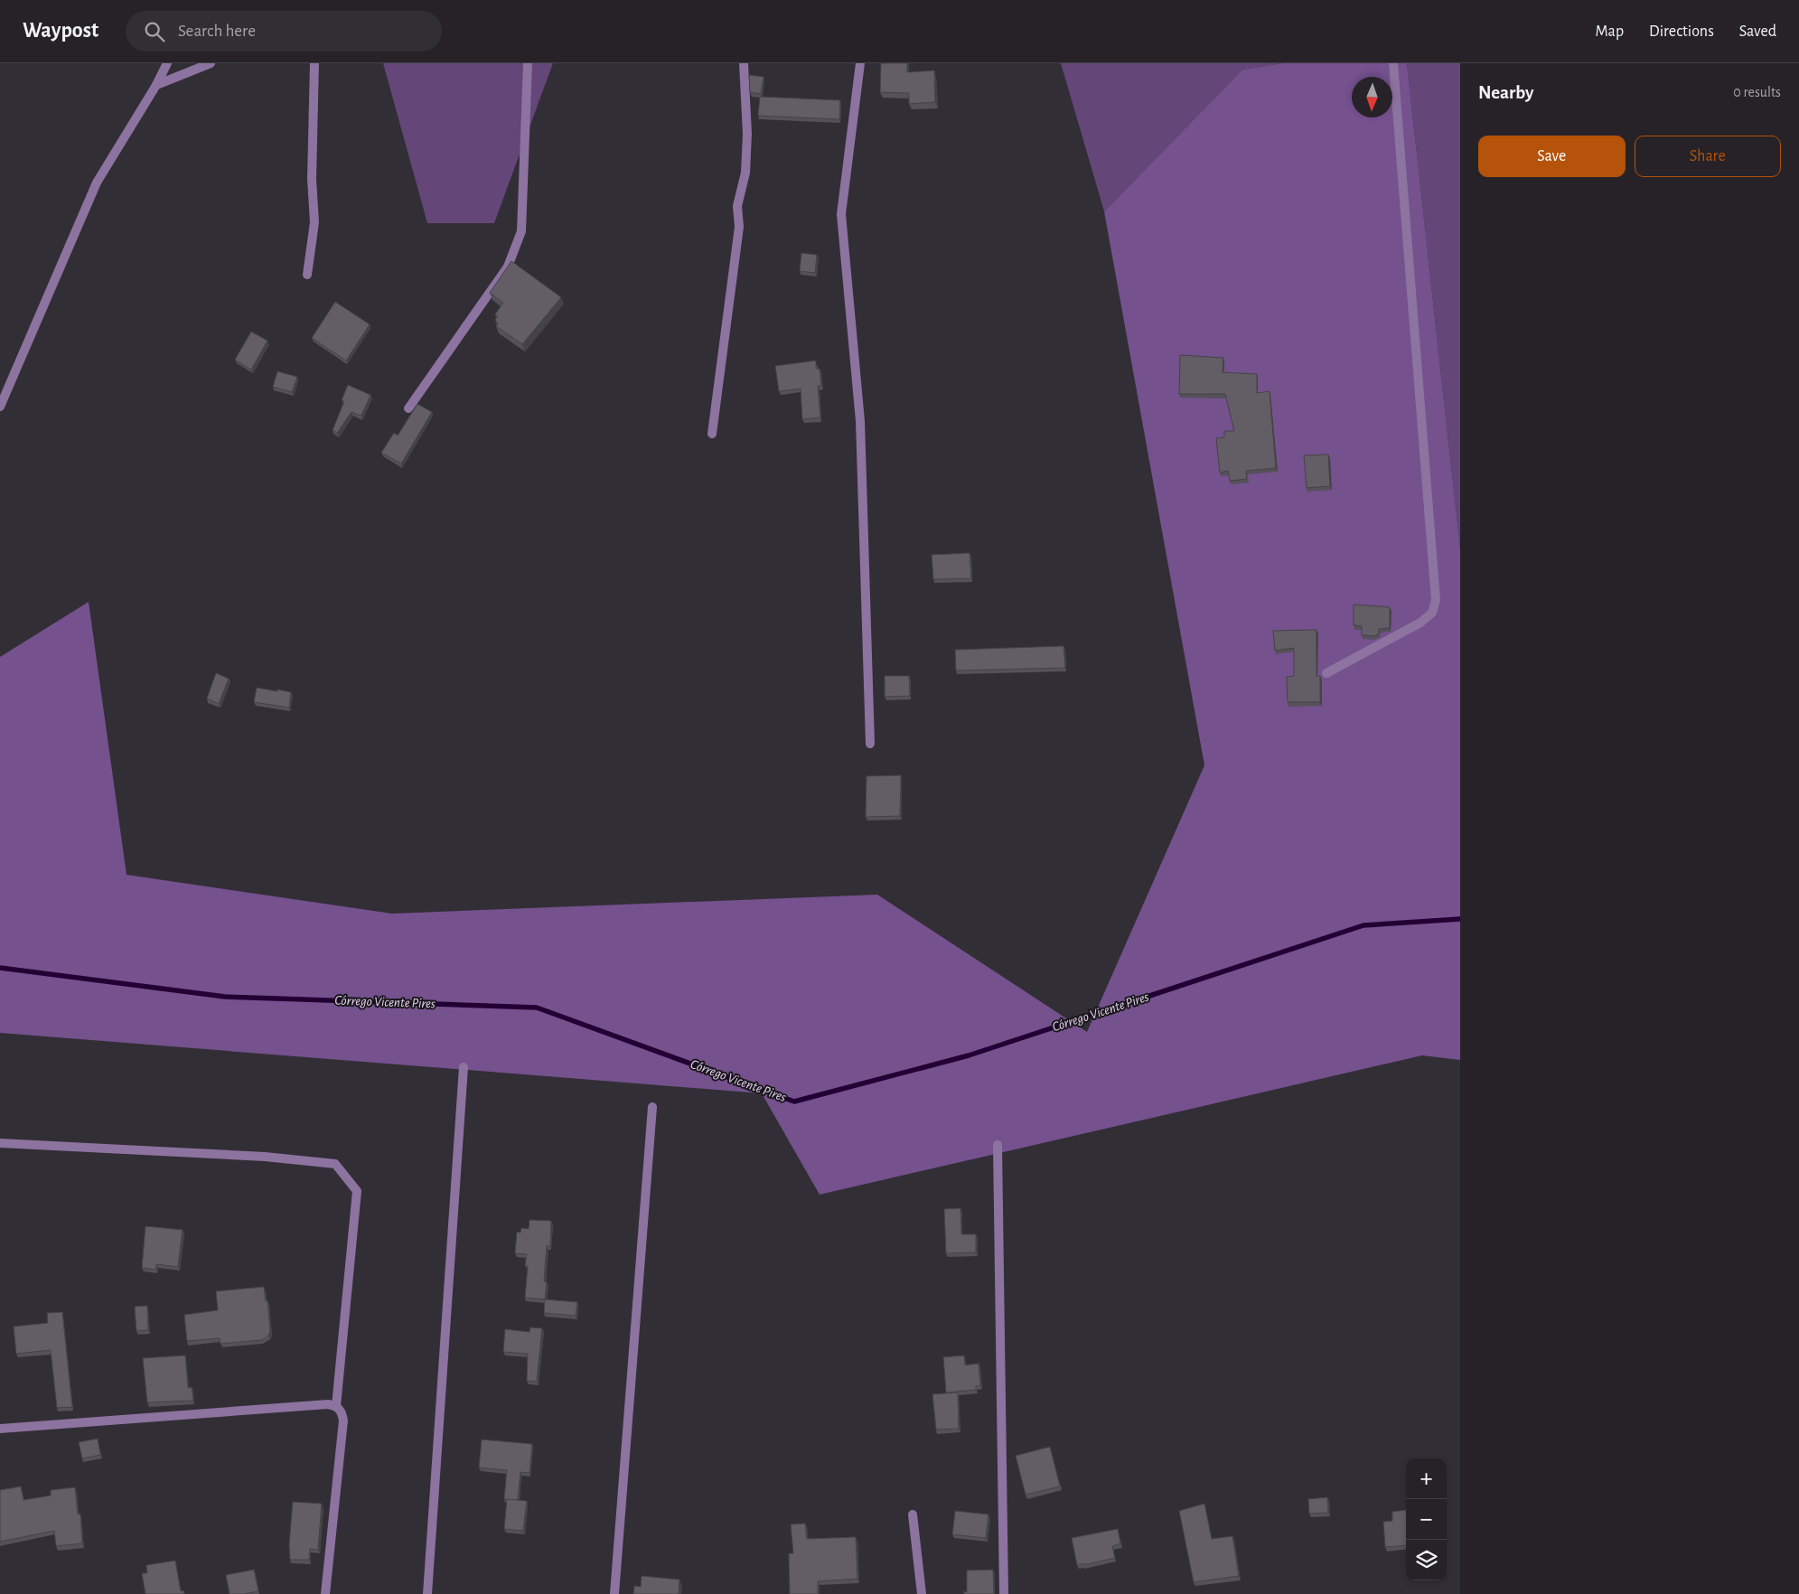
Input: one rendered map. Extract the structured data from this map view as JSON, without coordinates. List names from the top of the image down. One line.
{"water":["Córrego Vicente Pires"],"north":"bottom","page":{"header":"Waypost","search":"Search here","nav":["Map","Directions","Saved"],"heading":["Nearby","0 results"],"buttons":["Save","Share"],"map_buttons":["+","−"]}}
